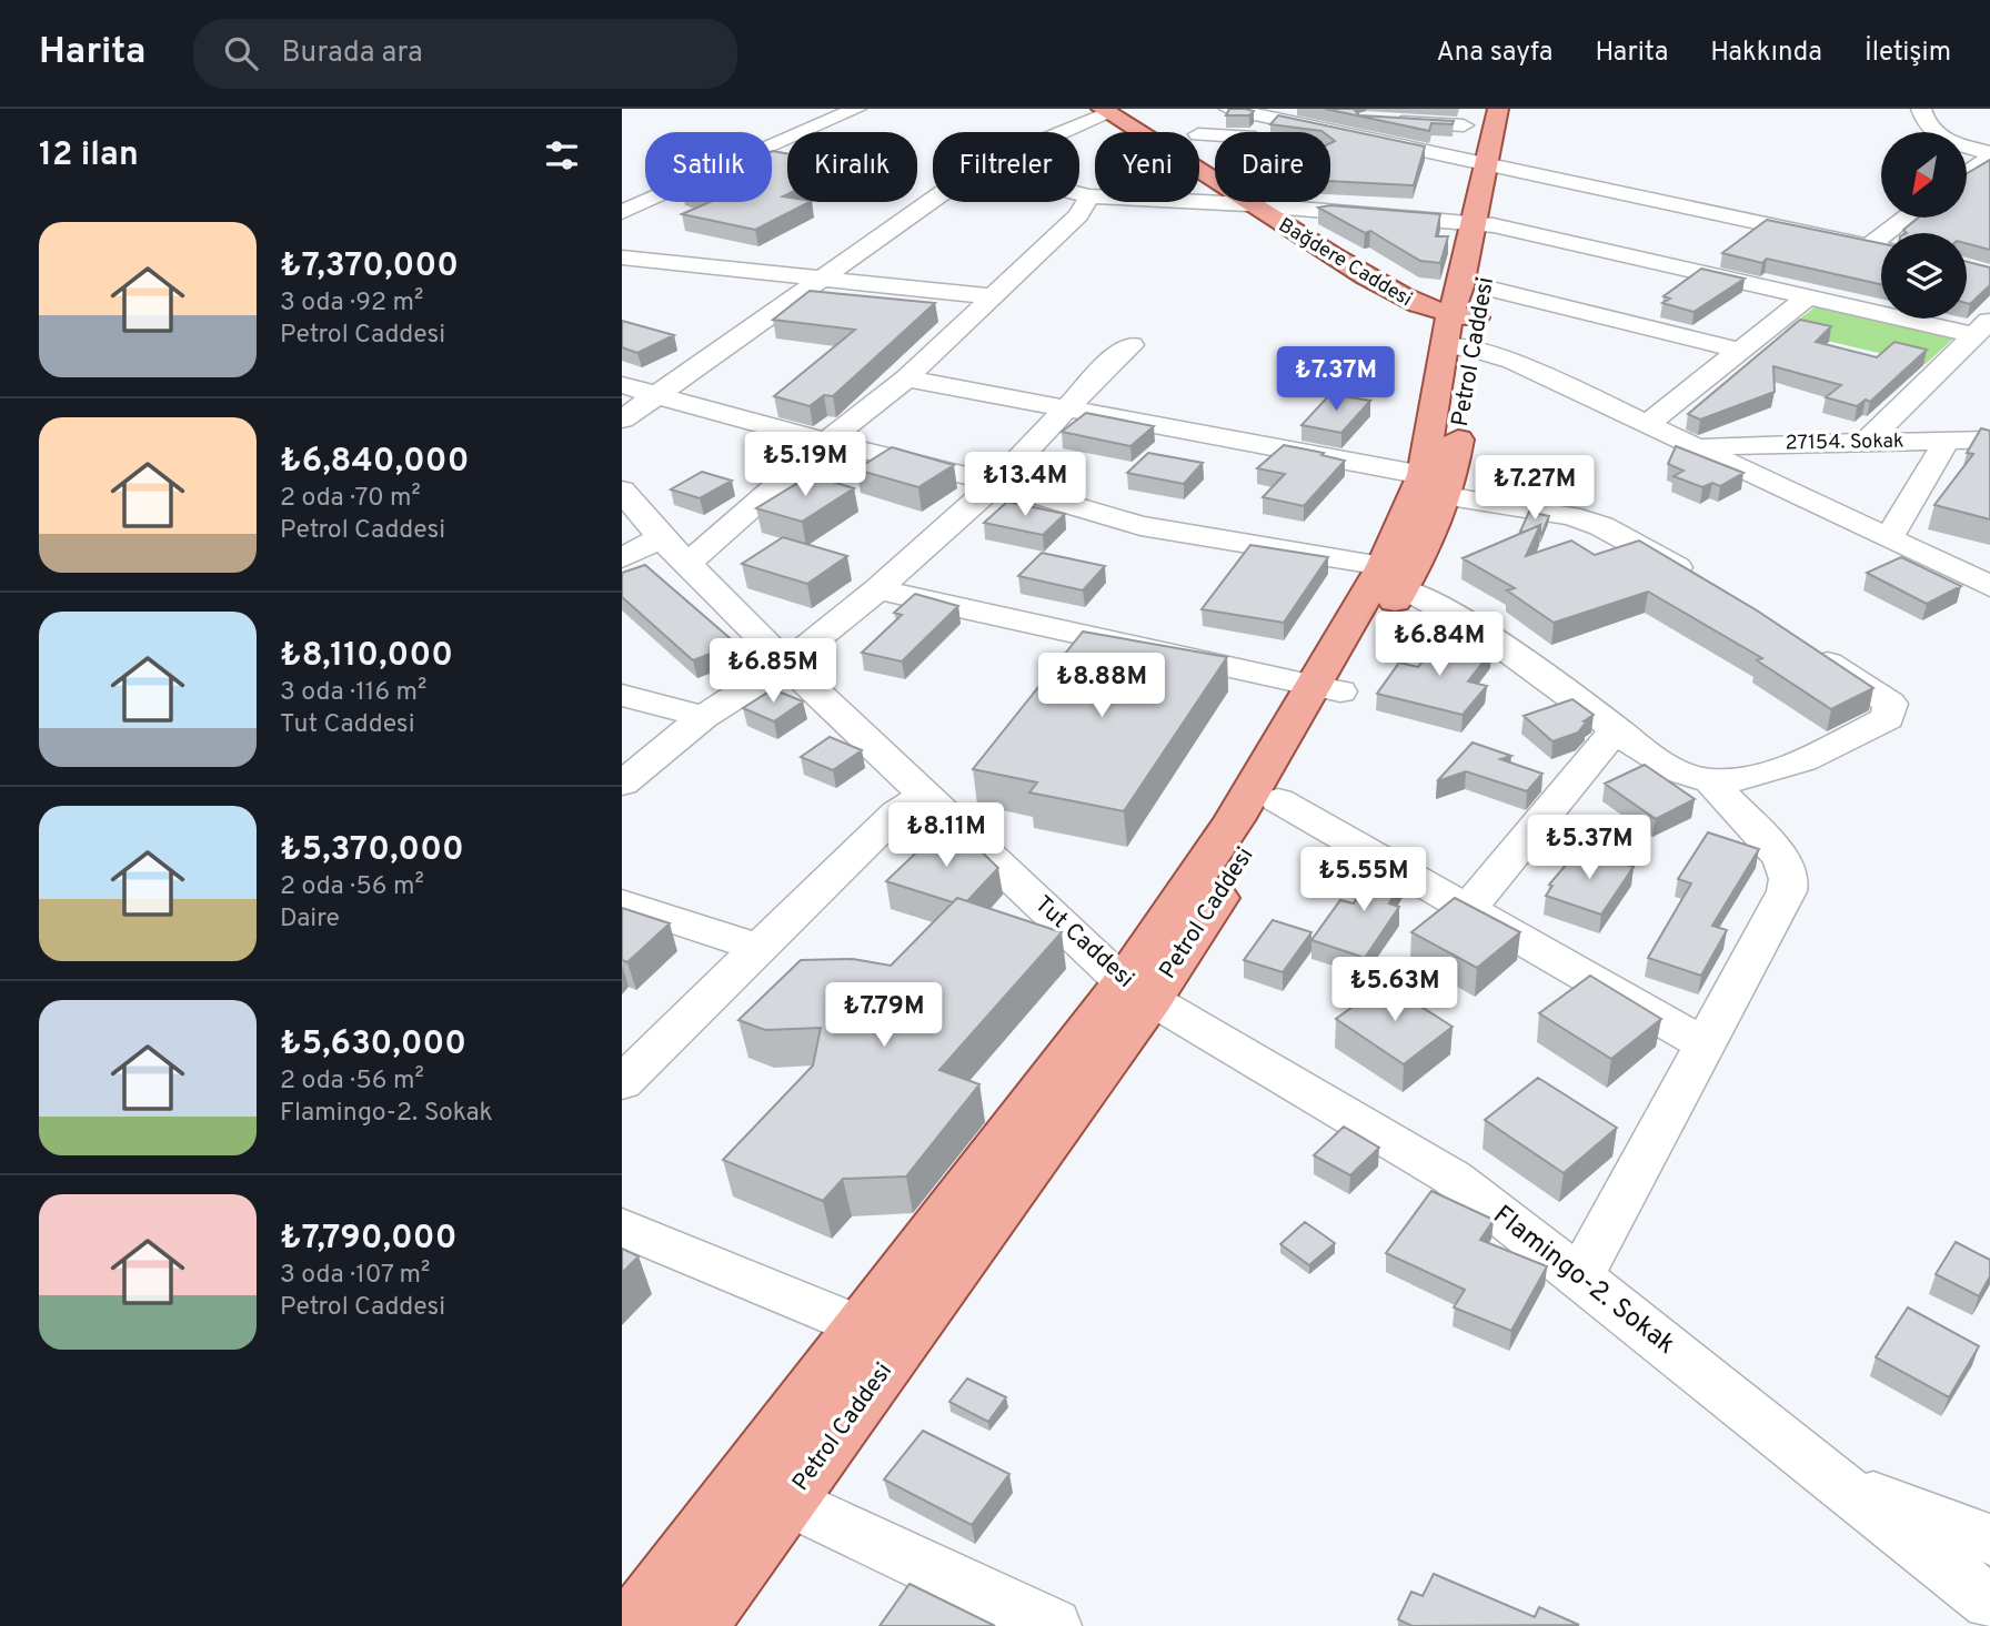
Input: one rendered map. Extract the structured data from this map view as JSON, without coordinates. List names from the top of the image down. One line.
{"streets":{"main road":["Bağdere Caddesi","Petrol Caddesi"],"street":["27154. Sokak","Tut Caddesi","Flamingo-2. Sokak"]},"crossings":[["Petrol Caddesi","Tut Caddesi"],["Petrol Caddesi","Flamingo-2. Sokak"],["Tut Caddesi","Flamingo-2. Sokak"]],"north":"bottom left","page":{"header":"Harita","search":"Burada ara","nav":["Ana sayfa","Harita","Hakkında","İletişim"],"heading":"12 ilan","chip":["Satılık","Kiralık","Filtreler","Yeni","Daire"],"list":[{"name":"₺7,370,000","note":"3 oda · 92 m² · Petrol Caddesi"},{"name":"₺6,840,000","note":"2 oda · 70 m² · Petrol Caddesi"},{"name":"₺8,110,000","note":"3 oda · 116 m² · Tut Caddesi"},{"name":"₺5,370,000","note":"2 oda · 56 m² · Daire"},{"name":"₺5,630,000","note":"2 oda · 56 m² · Flamingo-2. Sokak"},{"name":"₺7,790,000","note":"3 oda · 107 m² · Petrol Caddesi"}],"price":["₺7.37M","₺5.19M","₺13.4M","₺7.27M","₺6.84M","₺6.85M","₺8.88M","₺8.11M","₺5.37M","₺5.55M","₺5.63M","₺7.79M"]}}
